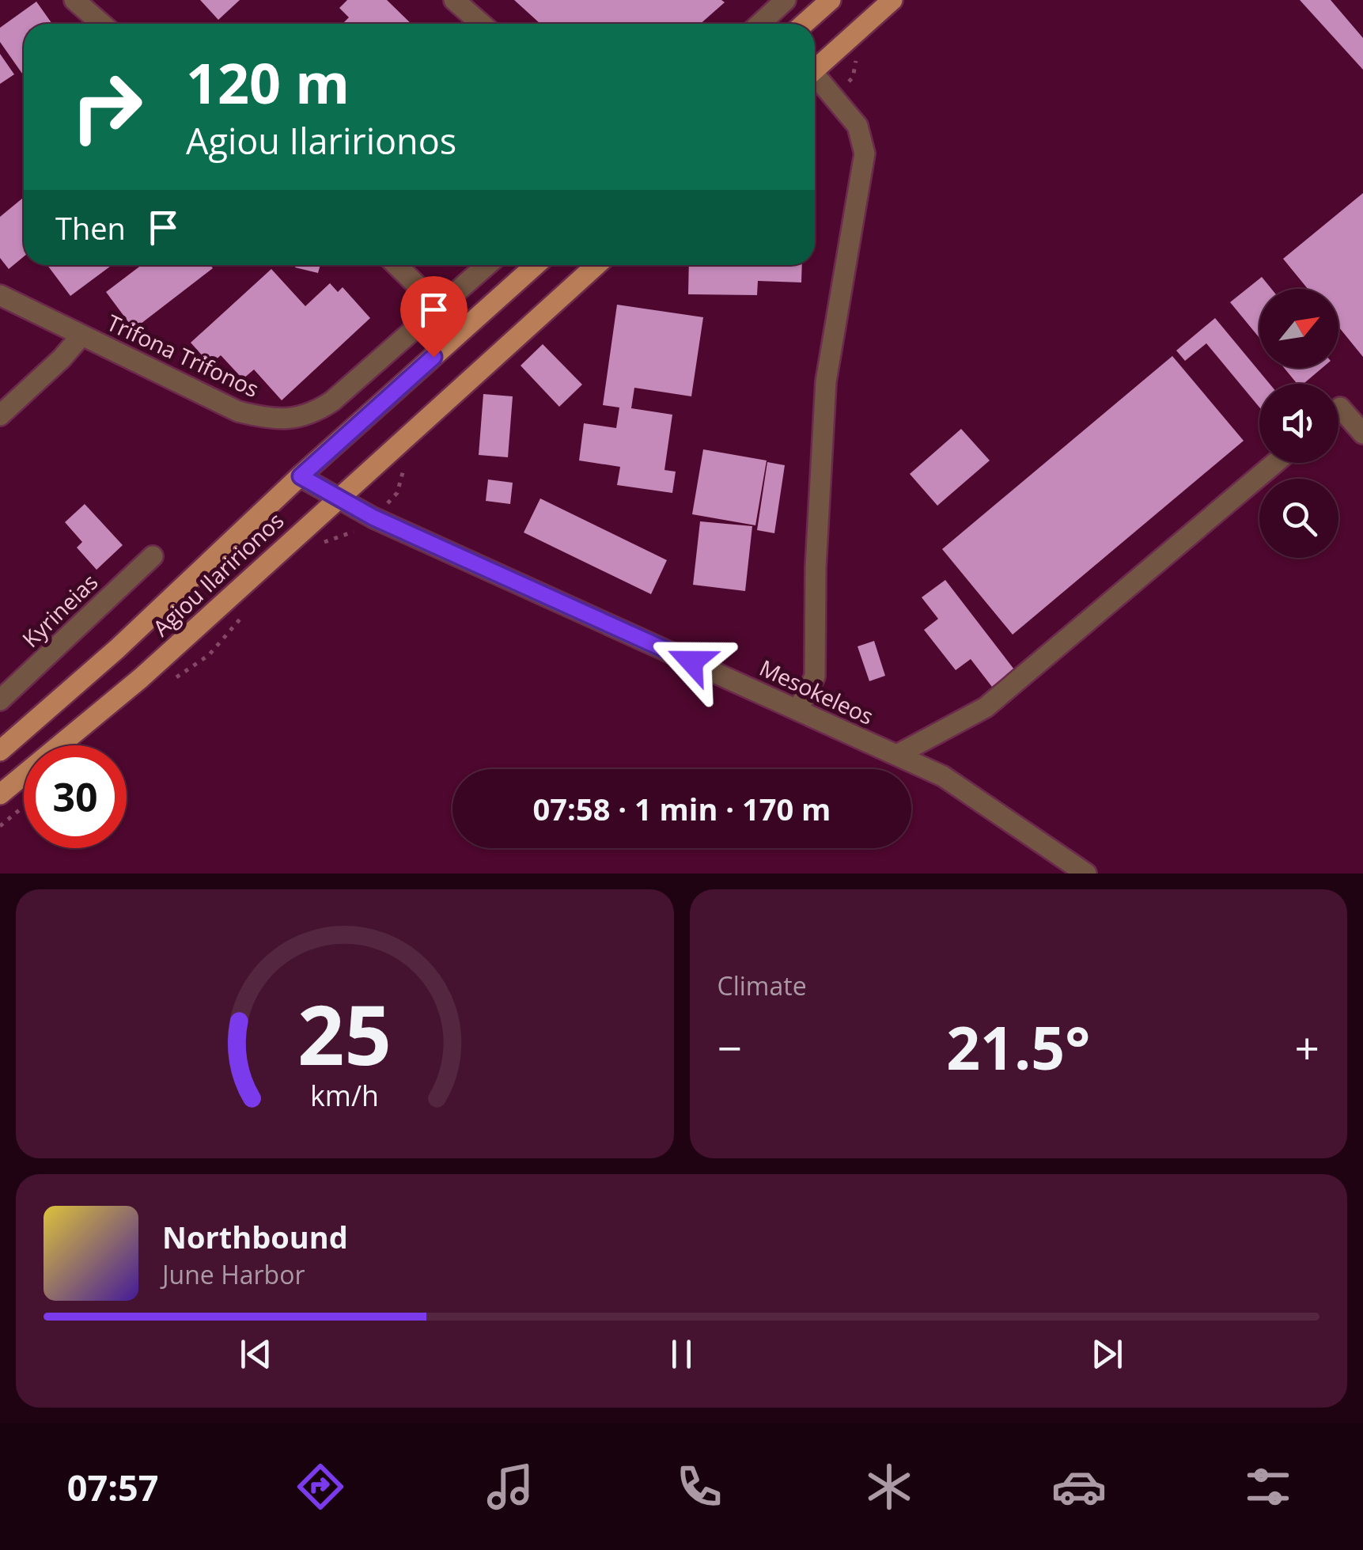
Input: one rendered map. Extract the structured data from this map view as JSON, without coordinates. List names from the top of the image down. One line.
{"streets":{"main road":["Agiou Ilaririonos"],"street":["Trifona Trifonos","Kyrineias","Mesokeleos"]},"crossings":[["Agiou Ilaririonos","Mesokeleos"]],"north":"top right","page":{"turn":["120 m","Agiou Ilaririonos"],"then":"Then","limit":"30","trip":"07:58 · 1 min · 170 m","tile":"Climate","heat":["−","21.5°","+"],"song":["Northbound","June Harbor"],"tabs":"07:57","gauge":["25","km/h"]}}
